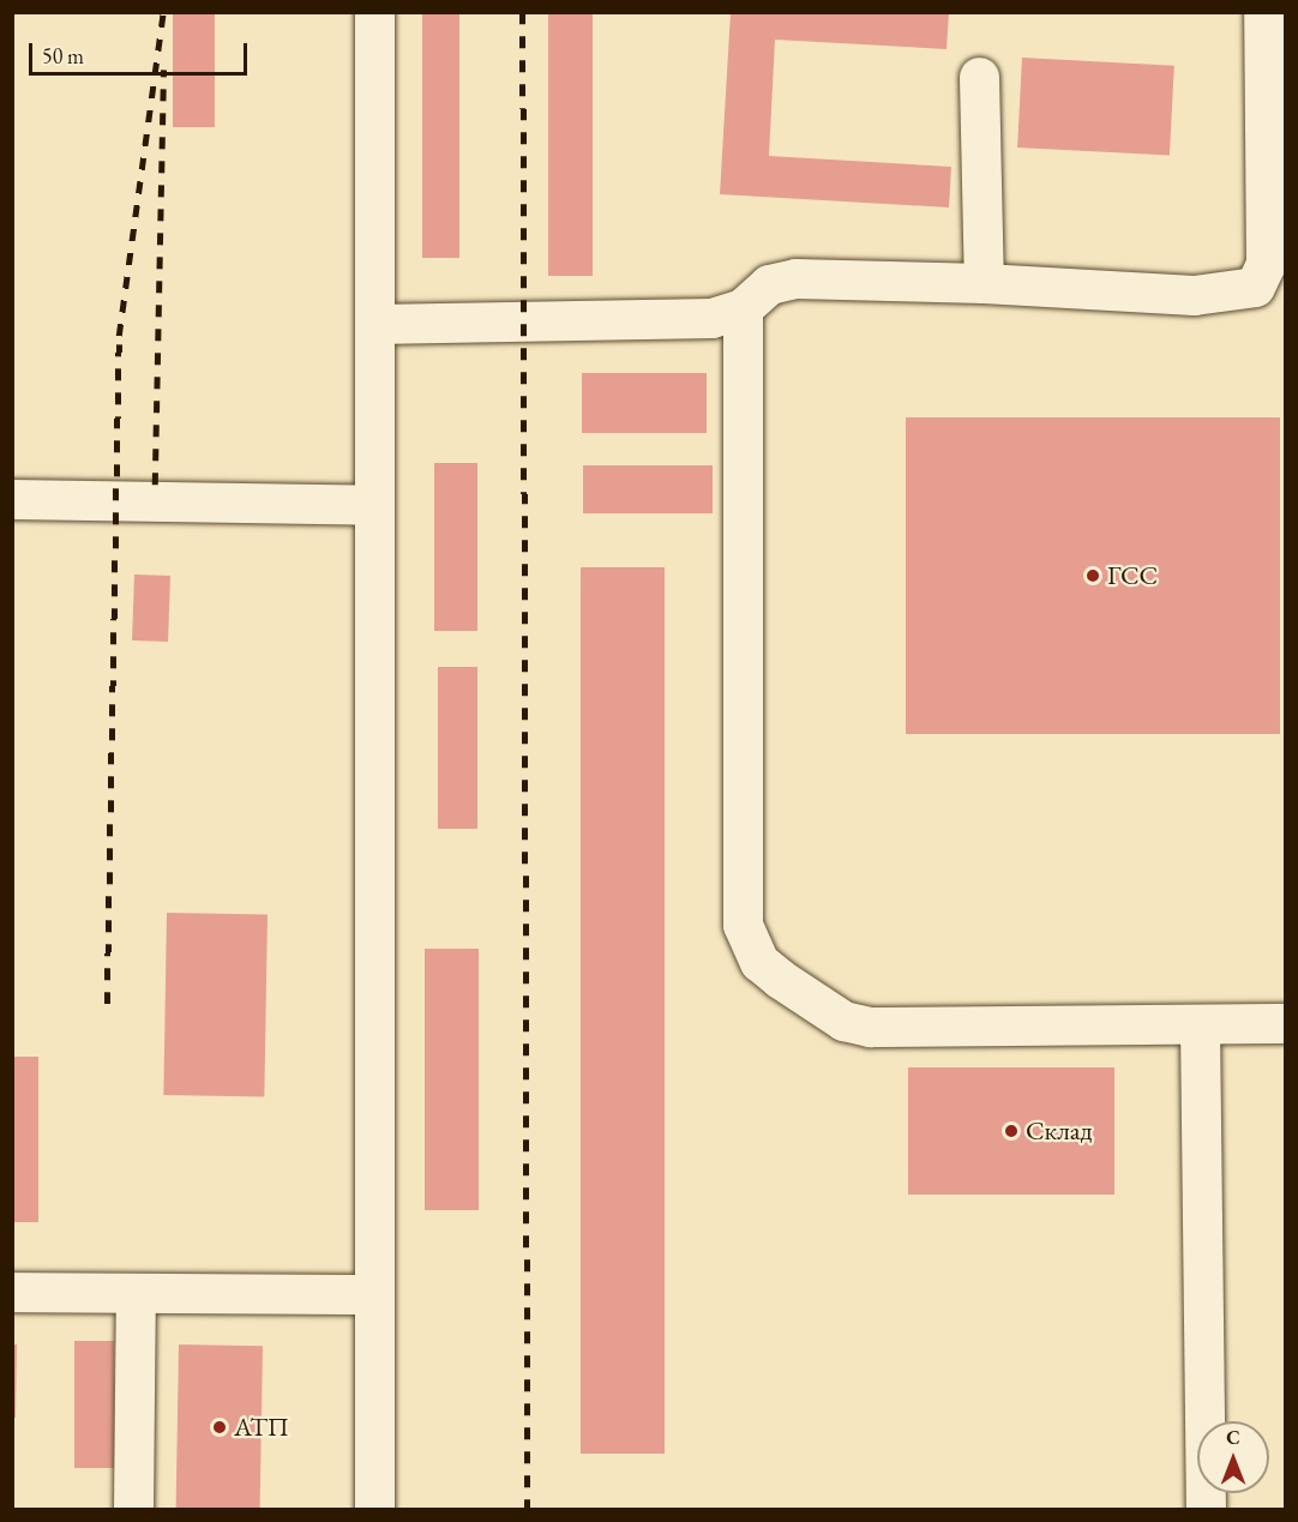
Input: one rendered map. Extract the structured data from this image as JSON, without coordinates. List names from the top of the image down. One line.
{"places":["ГСС","Склад","АТП"],"scale_bar":"50 m","north":"top"}
